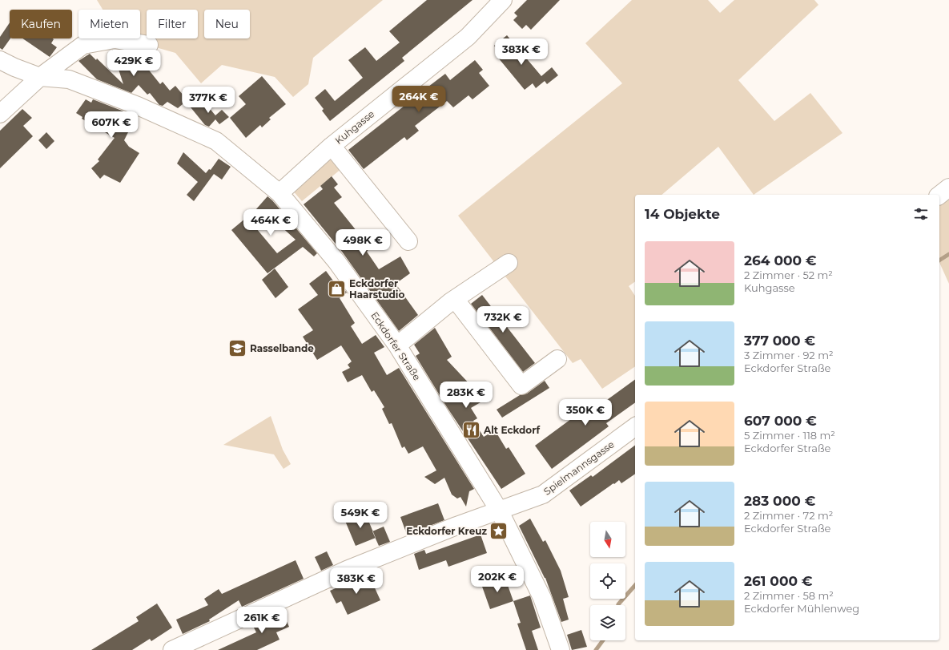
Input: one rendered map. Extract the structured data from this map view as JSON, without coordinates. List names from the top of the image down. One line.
{"streets":{"street":["Kuhgasse","Eckdorfer Straße","Spielmannsgasse"]},"crossings":[["Kuhgasse","Eckdorfer Straße"],["Eckdorfer Straße","Spielmannsgasse"]],"places":{"shop":["Eckdorfer Haarstudio"],"school or university":["Rasselbande"],"restaurant":["Alt Eckdorf"],"place":["Eckdorfer Kreuz"]},"north":"bottom","page":{"chip":["Kaufen","Mieten","Filter","Neu"],"price":["383K €","429K €","264K €","377K €","607K €","464K €","498K €","732K €","283K €","350K €","549K €","202K €","383K €","261K €"],"heading":"14 Objekte","list":[{"name":"264 000 €","note":"2 Zimmer · 52 m² · Kuhgasse"},{"name":"377 000 €","note":"3 Zimmer · 92 m² · Eckdorfer Straße"},{"name":"607 000 €","note":"5 Zimmer · 118 m² · Eckdorfer Straße"},{"name":"283 000 €","note":"2 Zimmer · 72 m² · Eckdorfer Straße"},{"name":"261 000 €","note":"2 Zimmer · 58 m² · Eckdorfer Mühlenweg"}]}}
